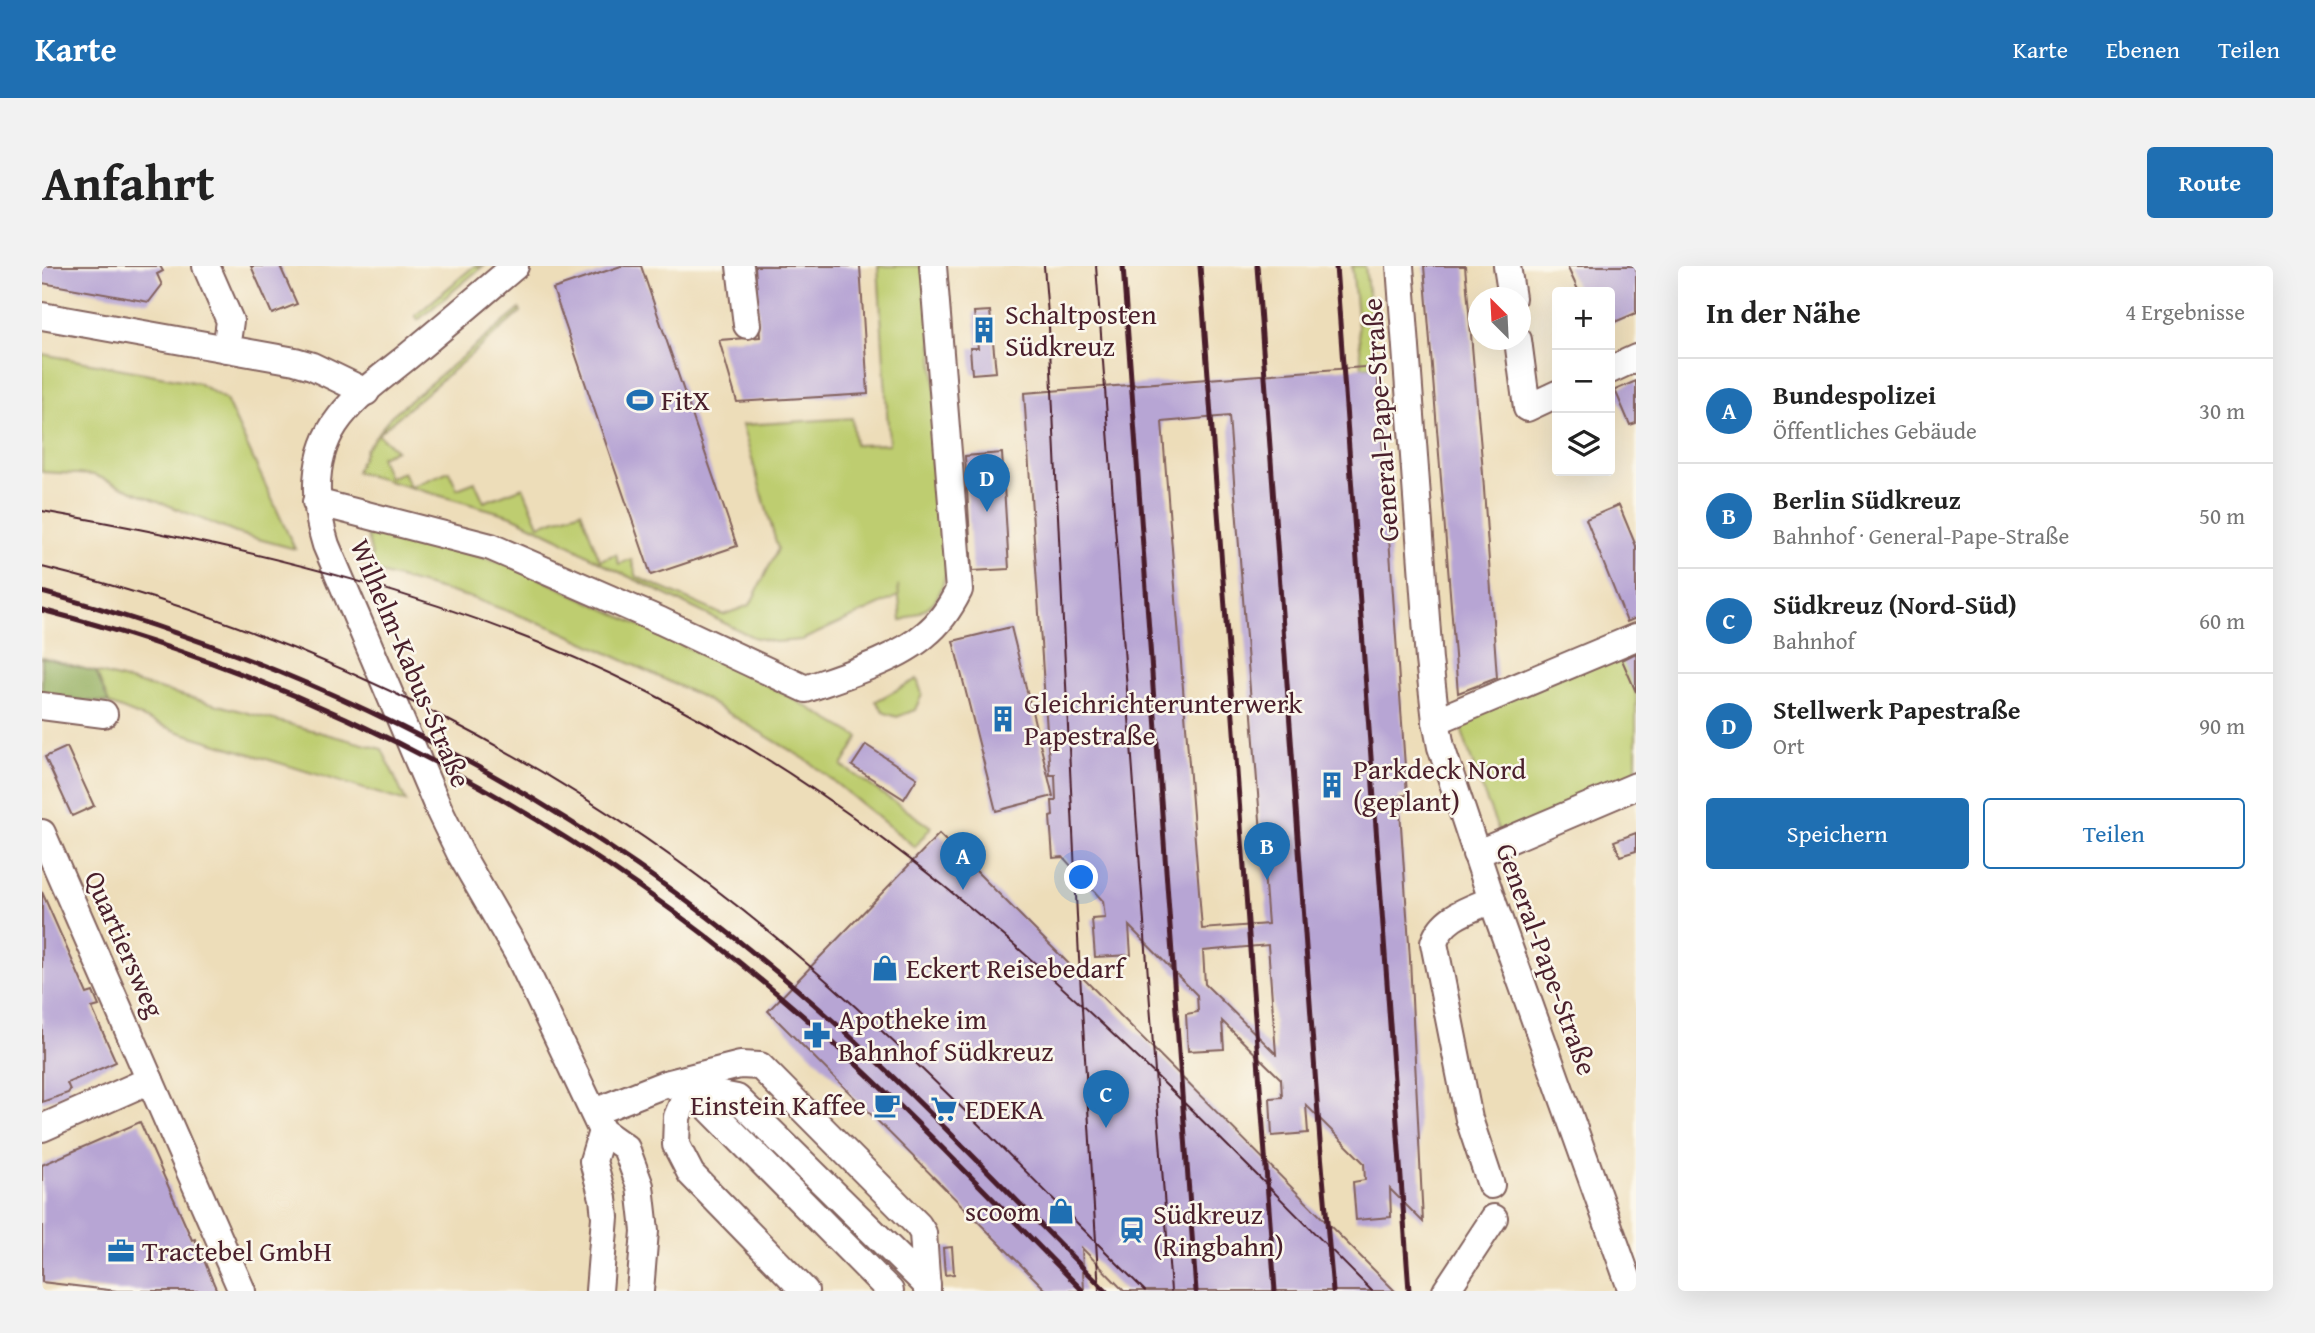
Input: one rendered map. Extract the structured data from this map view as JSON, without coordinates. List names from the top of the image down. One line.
{"streets":{"street":["General-Pape-Straße","Wilhelm-Kabus-Straße","Quartiersweg"]},"places":{"building":["Schaltposten Südkreuz","Gleichrichterunterwerk Papestraße","Parkdeck Nord (geplant)"],"sports":["FitX"],"shop":["Eckert Reisebedarf","scoom"],"pharmacy":["Apotheke im Bahnhof Südkreuz"],"cafe":["Einstein Kaffee"],"supermarket":["EDEKA"],"station":["Südkreuz (Ringbahn)"],"office":["Tractebel GmbH"]},"north":"top left","page":{"header":"Karte","nav":["Karte","Ebenen","Teilen"],"title":"Anfahrt","buttons":["Route",["Speichern","Teilen"]],"heading":["In der Nähe","4 Ergebnisse"],"map_buttons":["+","−"],"list":[{"mark":"A","name":"Bundespolizei","note":"Öffentliches Gebäude","value":"30 m"},{"mark":"B","name":"Berlin Südkreuz","note":"Bahnhof · General-Pape-Straße","value":"50 m"},{"mark":"C","name":"Südkreuz (Nord-Süd)","note":"Bahnhof","value":"60 m"},{"mark":"D","name":"Stellwerk Papestraße","note":"Ort","value":"90 m"}],"pins":["D","B","A","C"]}}
